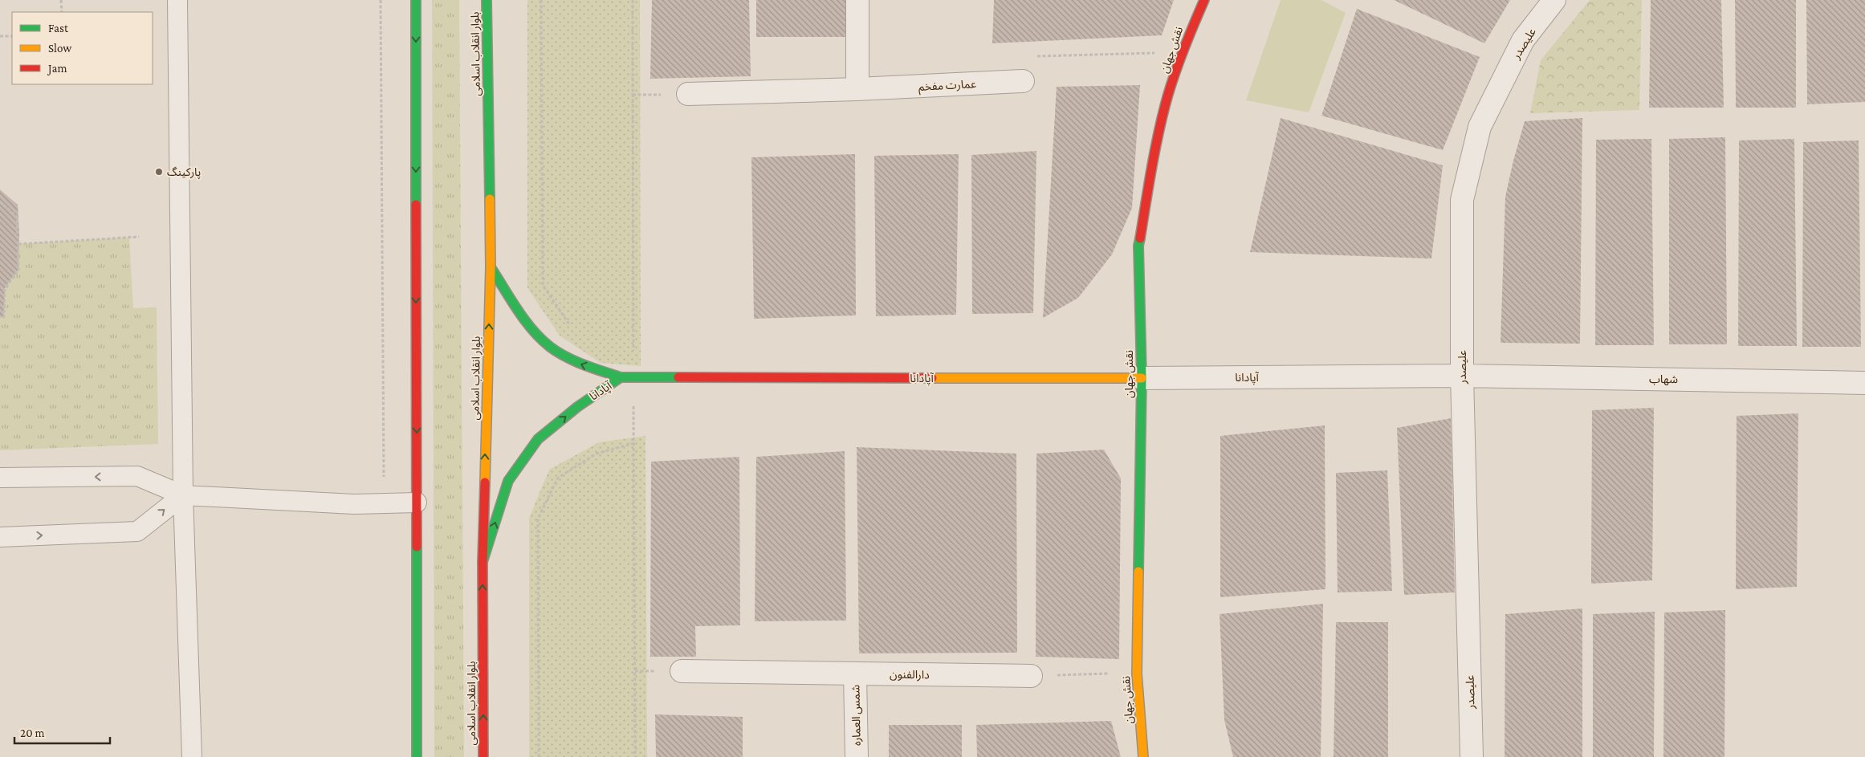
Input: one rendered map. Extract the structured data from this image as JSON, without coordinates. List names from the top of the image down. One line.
{"streets":{"street":["علیصدر","نقش جهان","بلوار انقلاب اسلامی","عمارت مفخم","آپادانا","شهاب","دارالفنون","شمس العماره"]},"crossings":[["علیصدر","آپادانا"],["علیصدر","شهاب"],["نقش جهان","آپادانا"],["بلوار انقلاب اسلامی","آپادانا"],["آپادانا","شهاب"],["دارالفنون","شمس العماره"]],"places":["پارکینگ"],"legend":["Fast","Slow","Jam"],"scale_bar":"20 m"}
